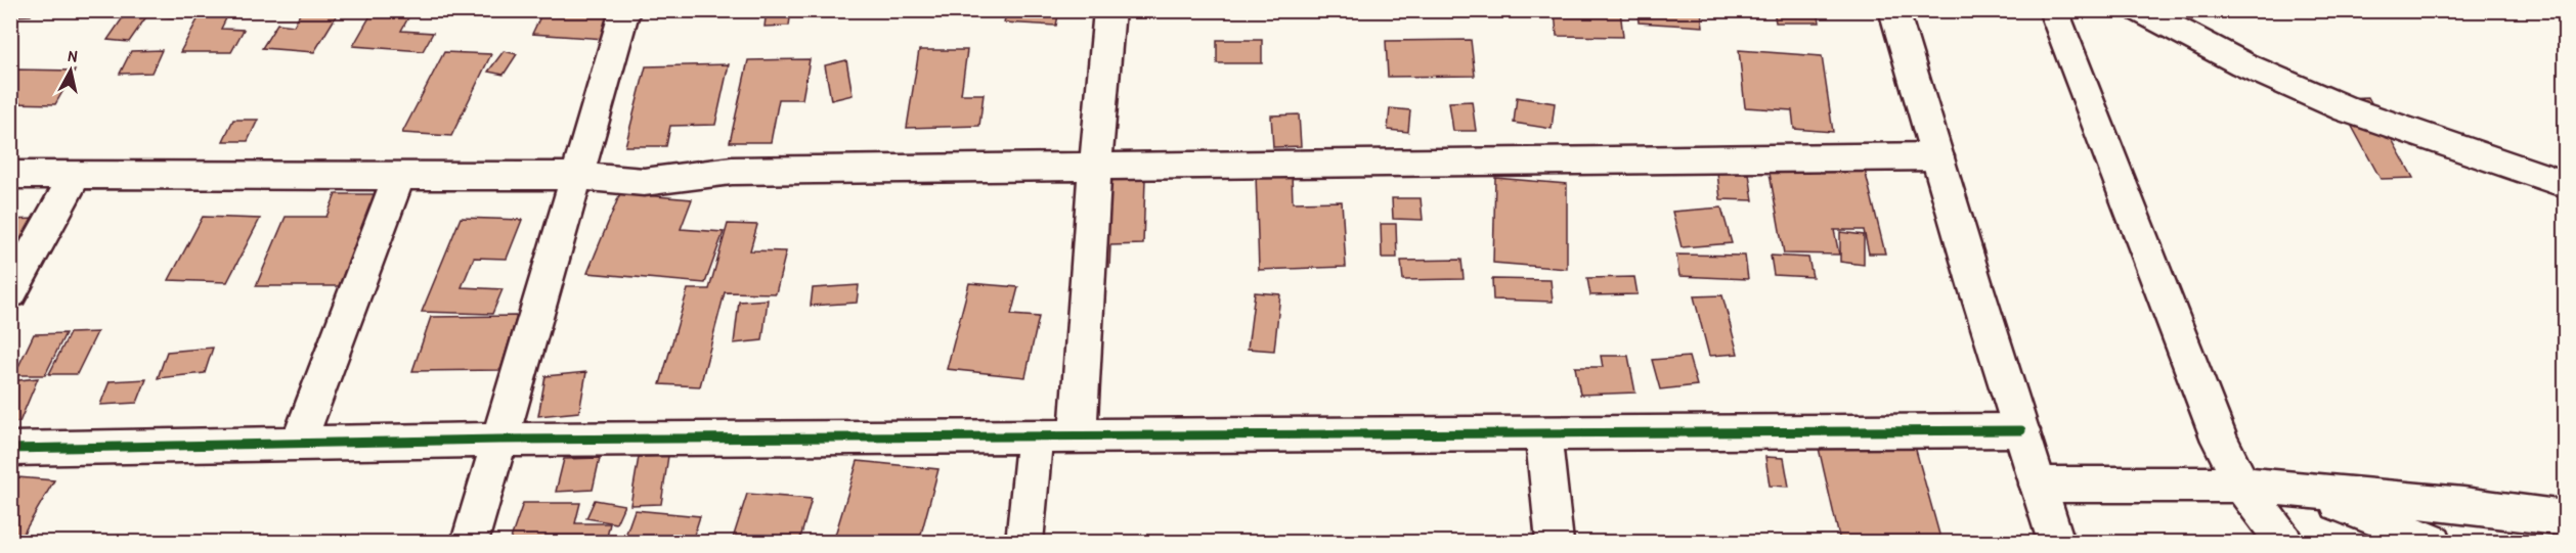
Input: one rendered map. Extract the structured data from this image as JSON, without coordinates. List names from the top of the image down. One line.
{"north":"top"}
